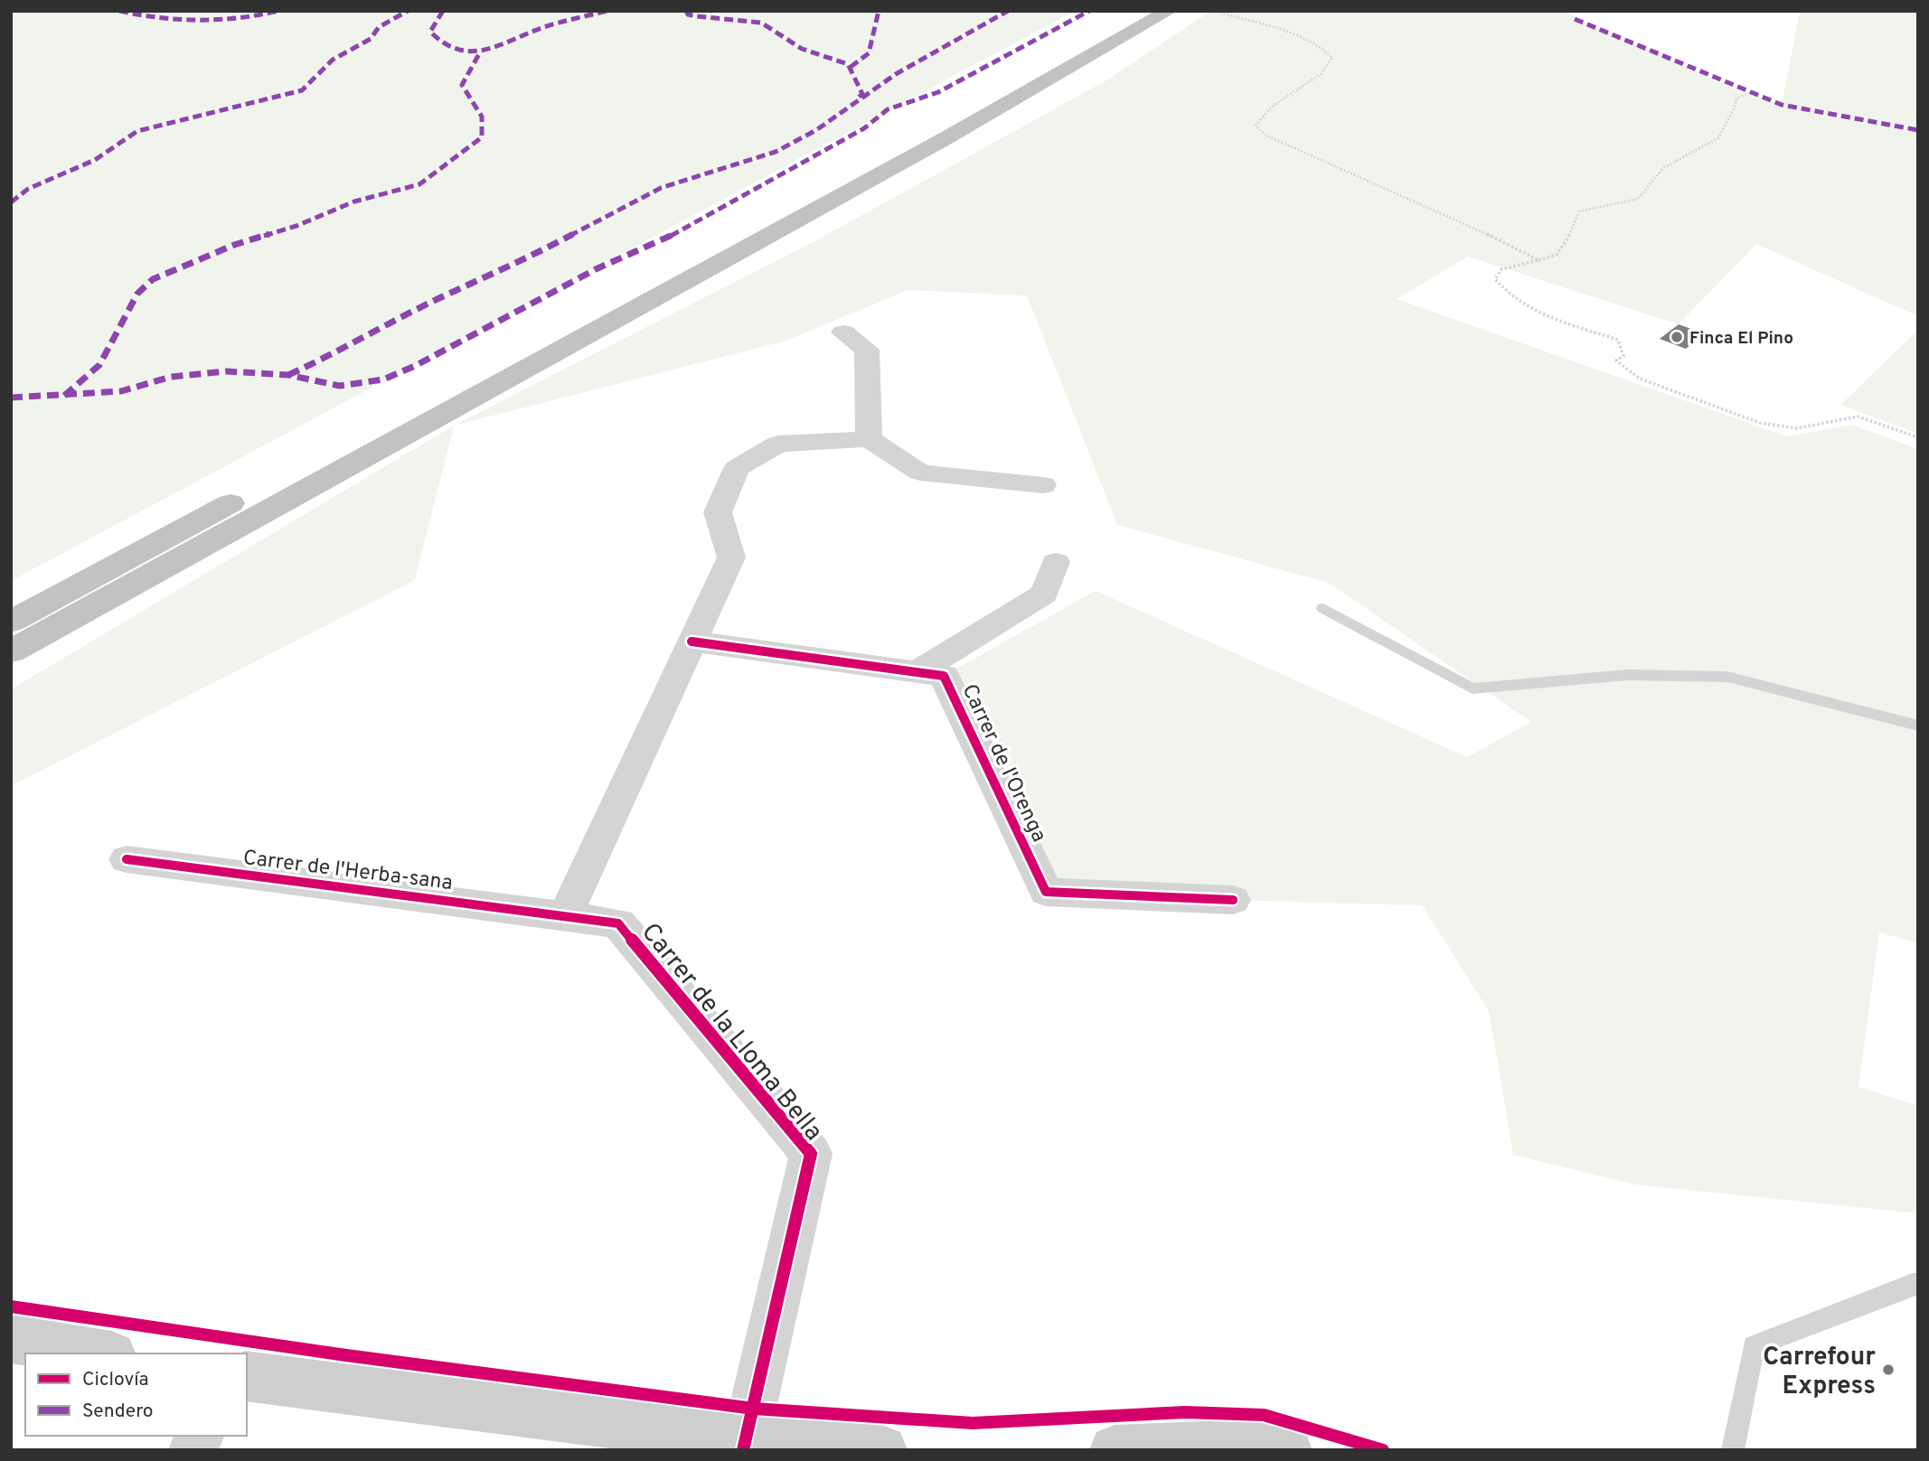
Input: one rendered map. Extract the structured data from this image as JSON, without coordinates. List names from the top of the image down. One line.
{"streets":{"street":["Carrer de l'Orenga","Carrer de l'Herba-sana","Carrer de la Lloma Bella"]},"crossings":[["Carrer de l'Herba-sana","Carrer de la Lloma Bella"]],"places":["Finca El Pino","Carrefour Express"],"legend":["Ciclovía","Sendero"]}
